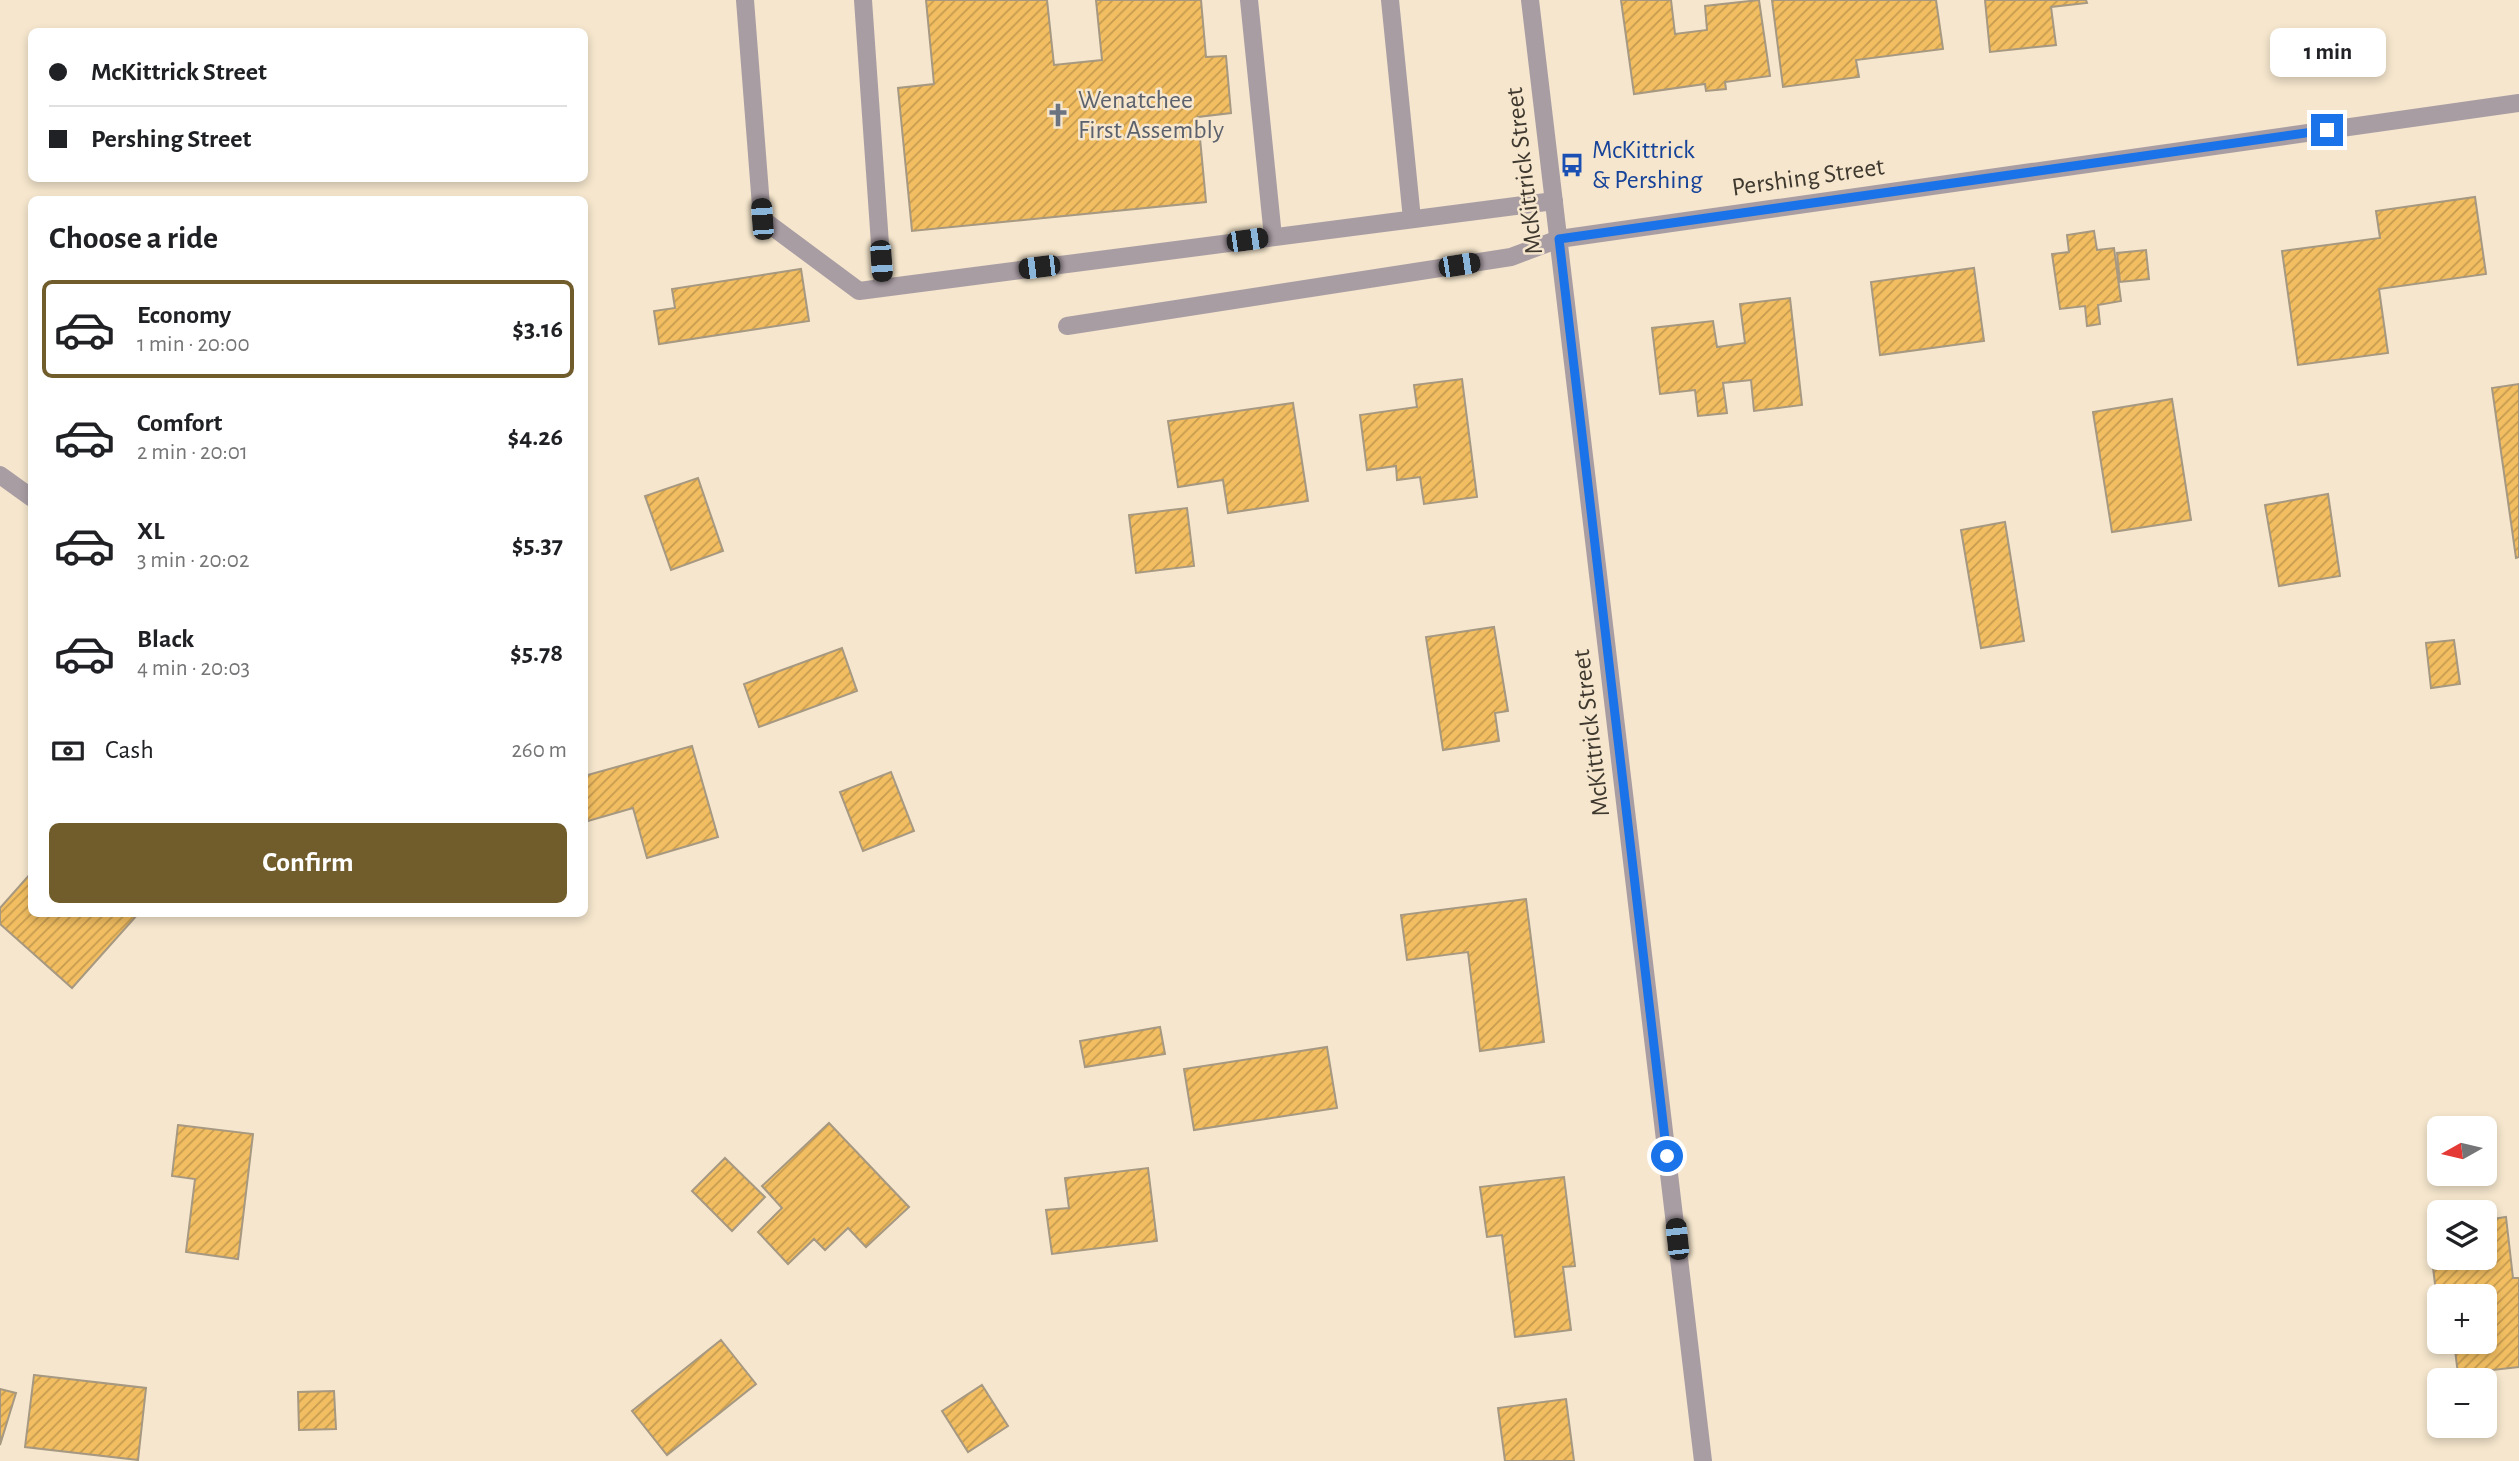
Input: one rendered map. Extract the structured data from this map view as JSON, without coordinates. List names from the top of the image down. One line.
{"streets":{"street":["McKittrick Street","Pershing Street"]},"crossings":[["McKittrick Street","Pershing Street"]],"places":{"church":["Wenatchee First Assembly"],"bus stop":["McKittrick & Pershing"]},"north":"left","page":{"bubble":"1 min","banner":["McKittrick Street","Pershing Street"],"heading":"Choose a ride","list":[{"name":"Economy","note":"1 min · 20:00","value":"$3.16"},{"name":"Comfort","note":"2 min · 20:01","value":"$4.26"},{"name":"XL","note":"3 min · 20:02","value":"$5.37"},{"name":"Black","note":"4 min · 20:03","value":"$5.78"}],"pay":["Cash","260 m"],"buttons":"Confirm","map_buttons":["+","−"]}}
